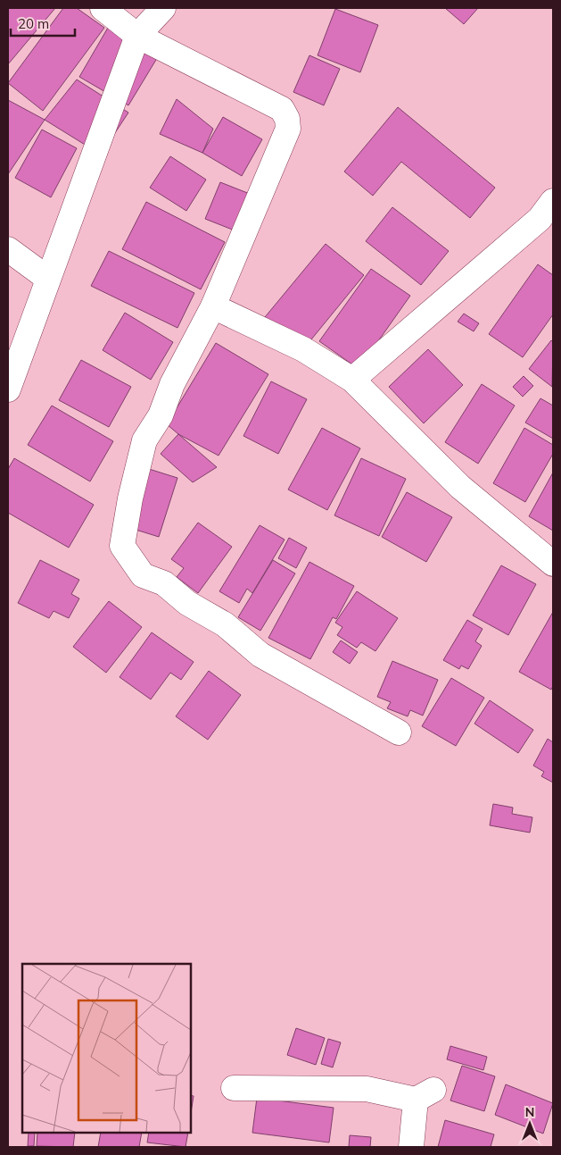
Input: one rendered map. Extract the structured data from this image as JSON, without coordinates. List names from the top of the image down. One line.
{"scale_bar":"20 m","north":"top"}
